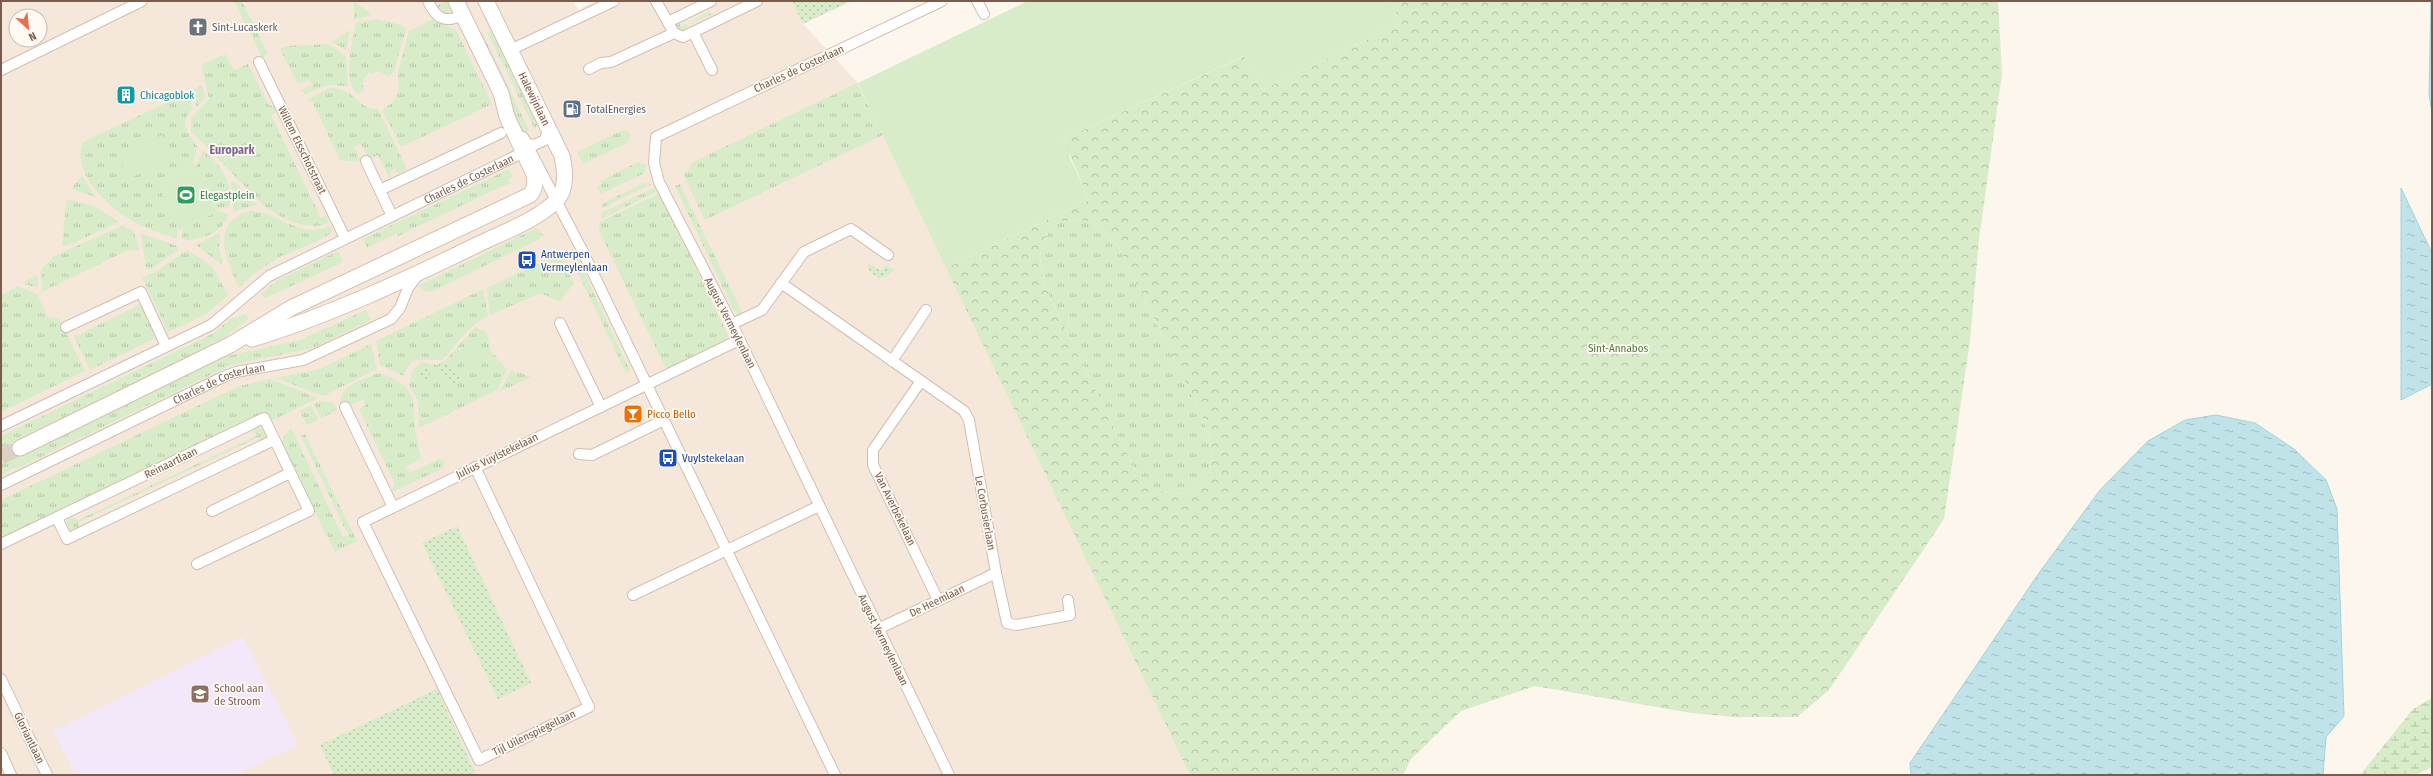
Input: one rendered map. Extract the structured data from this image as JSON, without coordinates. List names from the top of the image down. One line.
{"streets":{"main road":["Charles de Costerlaan","Halewijnlaan"],"street":["Willem Elsschotstraat","August Vermeylenlaan","Julius Vuylstekelaan","Reinaartlaan","Van Averbekelaan","Le Corbusierlaan","De Heemlaan","Tijl Uilenspiegellaan","Gloriantlaan"]},"crossings":[["Charles de Costerlaan","Halewijnlaan"],["Charles de Costerlaan","Willem Elsschotstraat"],["Charles de Costerlaan","August Vermeylenlaan"],["August Vermeylenlaan","Julius Vuylstekelaan"],["August Vermeylenlaan","De Heemlaan"],["Julius Vuylstekelaan","Tijl Uilenspiegellaan"],["Van Averbekelaan","Le Corbusierlaan"],["Van Averbekelaan","De Heemlaan"],["Le Corbusierlaan","De Heemlaan"]],"districts":["Europark"],"parks":["Sint-Annabos"],"places":{"church":["Sint-Lucaskerk"],"building":["Chicagoblok"],"fuel station":["TotalEnergies"],"sports":["Elegastplein"],"bus stop":["Antwerpen Vermeylenlaan","Vuylstekelaan"],"bar":["Picco Bello"],"school or university":["School aan de Stroom"]},"north":"bottom right"}
